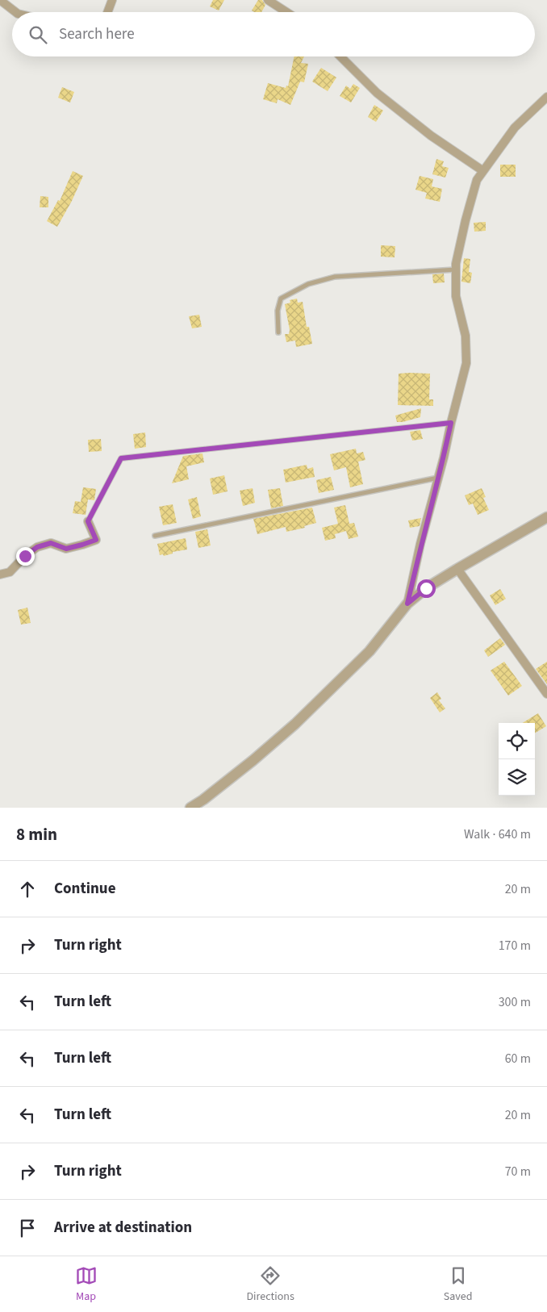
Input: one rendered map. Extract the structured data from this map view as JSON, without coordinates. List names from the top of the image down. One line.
{"page":{"search":"Search here","heading":["8 min","Walk · 640 m"],"list":[["Continue","20 m"],["Turn right","170 m"],["Turn left","300 m"],["Turn left","60 m"],["Turn left","20 m"],["Turn right","70 m"],"Arrive at destination"],"nav":["Map","Directions","Saved"]}}
